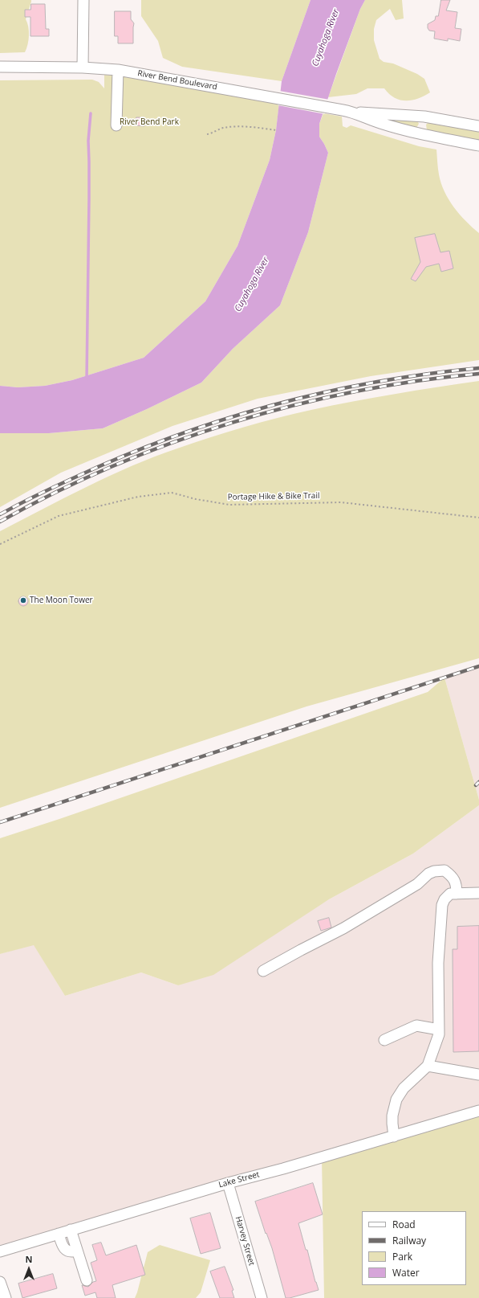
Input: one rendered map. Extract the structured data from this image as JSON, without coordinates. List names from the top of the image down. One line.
{"streets":{"street":["River Bend Boulevard","Lake Street","Harvey Street"],"path":["Portage Hike & Bike Trail"]},"crossings":[["Lake Street","Harvey Street"]],"water":["Cuyahoga River"],"parks":["River Bend Park"],"places":["The Moon Tower"],"legend":["Road","Railway","Park","Water"],"north":"top"}
